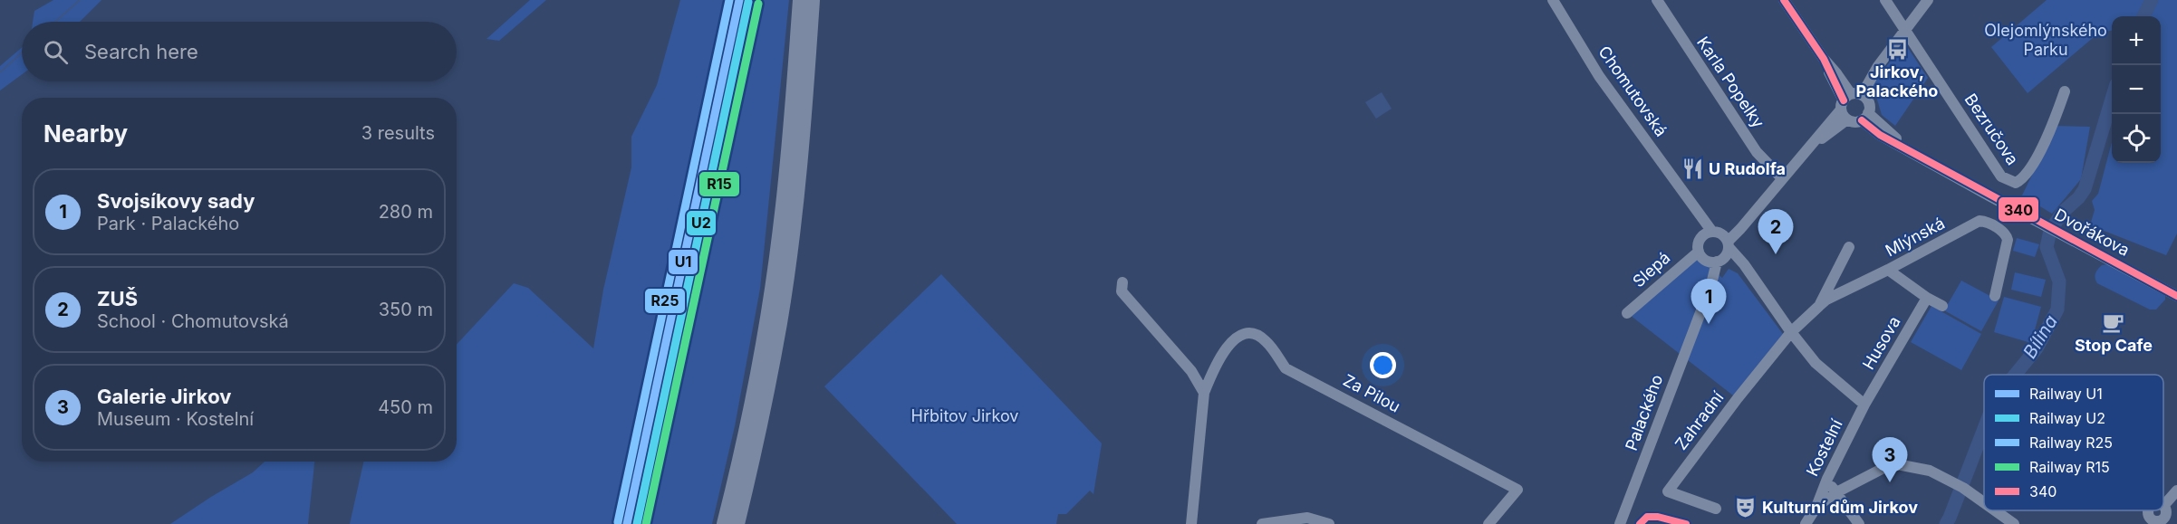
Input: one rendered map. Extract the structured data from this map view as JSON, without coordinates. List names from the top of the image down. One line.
{"streets":{"street":["Karla Popelky","Chomutovská","Bezručova","Dvořákova","Mlýnská","Slepá","Husova","Za Pilou","Palackého","Zahradní","Kostelní"]},"crossings":[["Chomutovská","Mlýnská"],["Chomutovská","Slepá"],["Chomutovská","Husova"],["Chomutovská","Palackého"],["Chomutovská","Zahradní"],["Chomutovská","Kostelní"],["Mlýnská","Zahradní"],["Slepá","Palackého"],["Husova","Kostelní"]],"water":["Bílina"],"parks":["Olejomlýnského Parku","Hřbitov Jirkov"],"places":{"bus stop":["Jirkov, Palackého"],"restaurant":["U Rudolfa"],"cafe":["Stop Cafe"],"theatre":["Kulturní dům Jirkov"]},"lines":["rail line U1","rail line R25","transit line 340","rail line U2","rail line R15"],"legend":["Railway U1","Railway U2","Railway R25","Railway R15","340"],"page":{"map_buttons":["+","−"],"search":"Search here","heading":["Nearby","3 results"],"list":[{"mark":"1","name":"Svojsíkovy sady","note":"Park · Palackého","value":"280 m"},{"mark":"2","name":"ZUŠ","note":"School · Chomutovská","value":"350 m"},{"mark":"3","name":"Galerie Jirkov","note":"Museum · Kostelní","value":"450 m"}],"pins":["2","1","3"]}}
